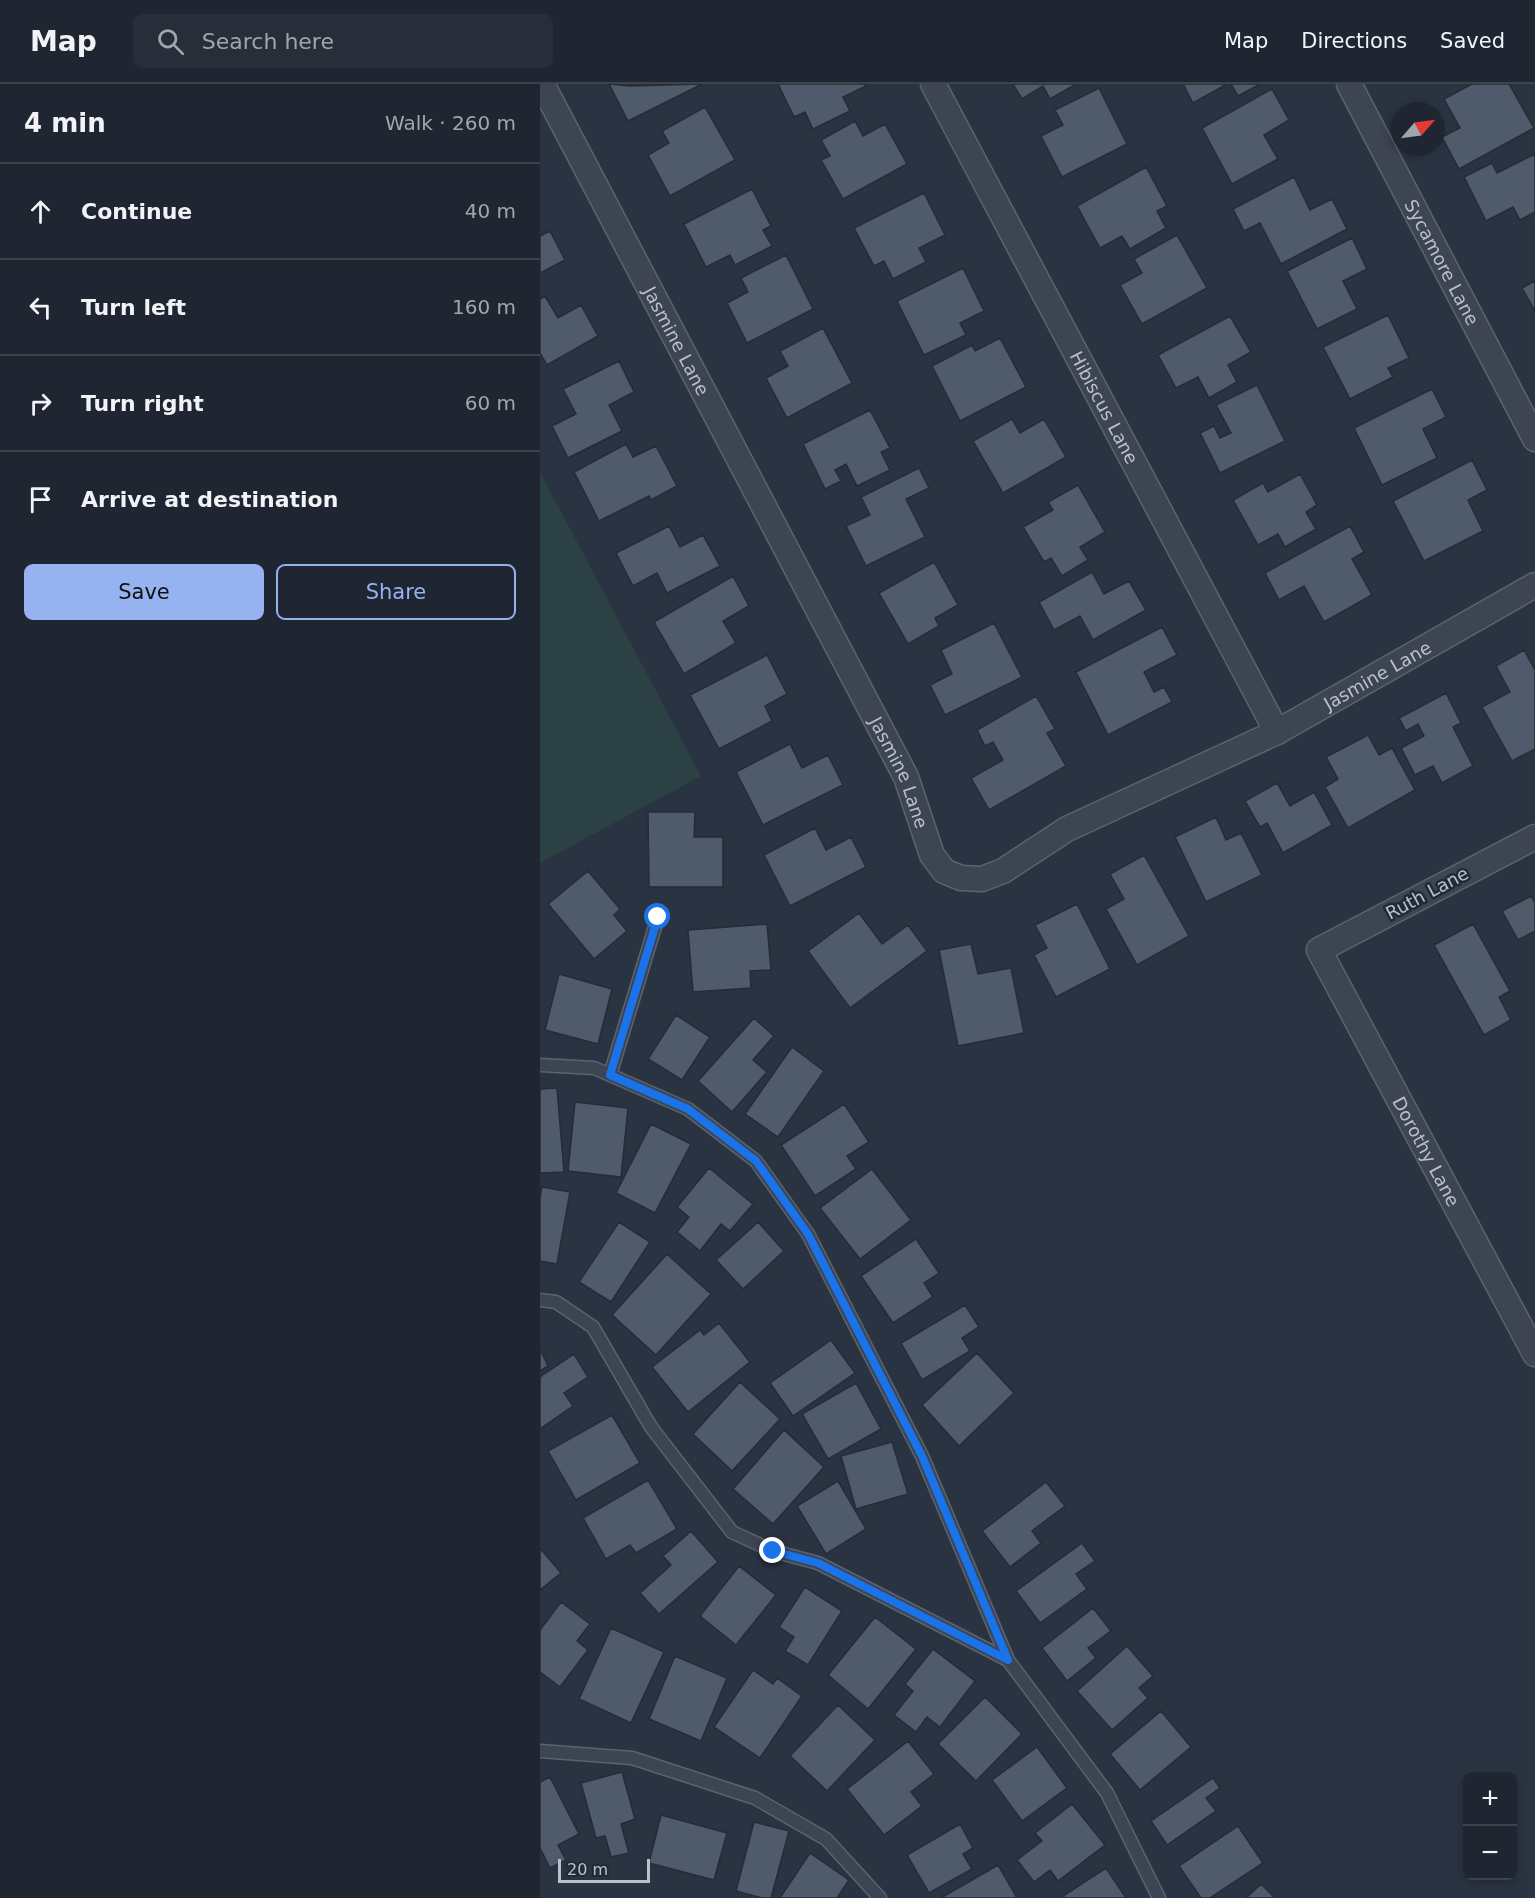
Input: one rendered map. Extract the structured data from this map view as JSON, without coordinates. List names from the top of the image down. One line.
{"streets":{"street":["Sycamore Lane","Jasmine Lane","Hibiscus Lane","Ruth Lane","Dorothy Lane"]},"crossings":[["Jasmine Lane","Hibiscus Lane"],["Ruth Lane","Dorothy Lane"]],"scale_bar":"20 m","north":"top right","page":{"header":"Map","search":"Search here","nav":["Map","Directions","Saved"],"heading":["4 min","Walk · 260 m"],"list":[["Continue","40 m"],["Turn left","160 m"],["Turn right","60 m"],"Arrive at destination"],"buttons":["Save","Share"],"map_buttons":["+","−"],"scale":"20 m"}}
